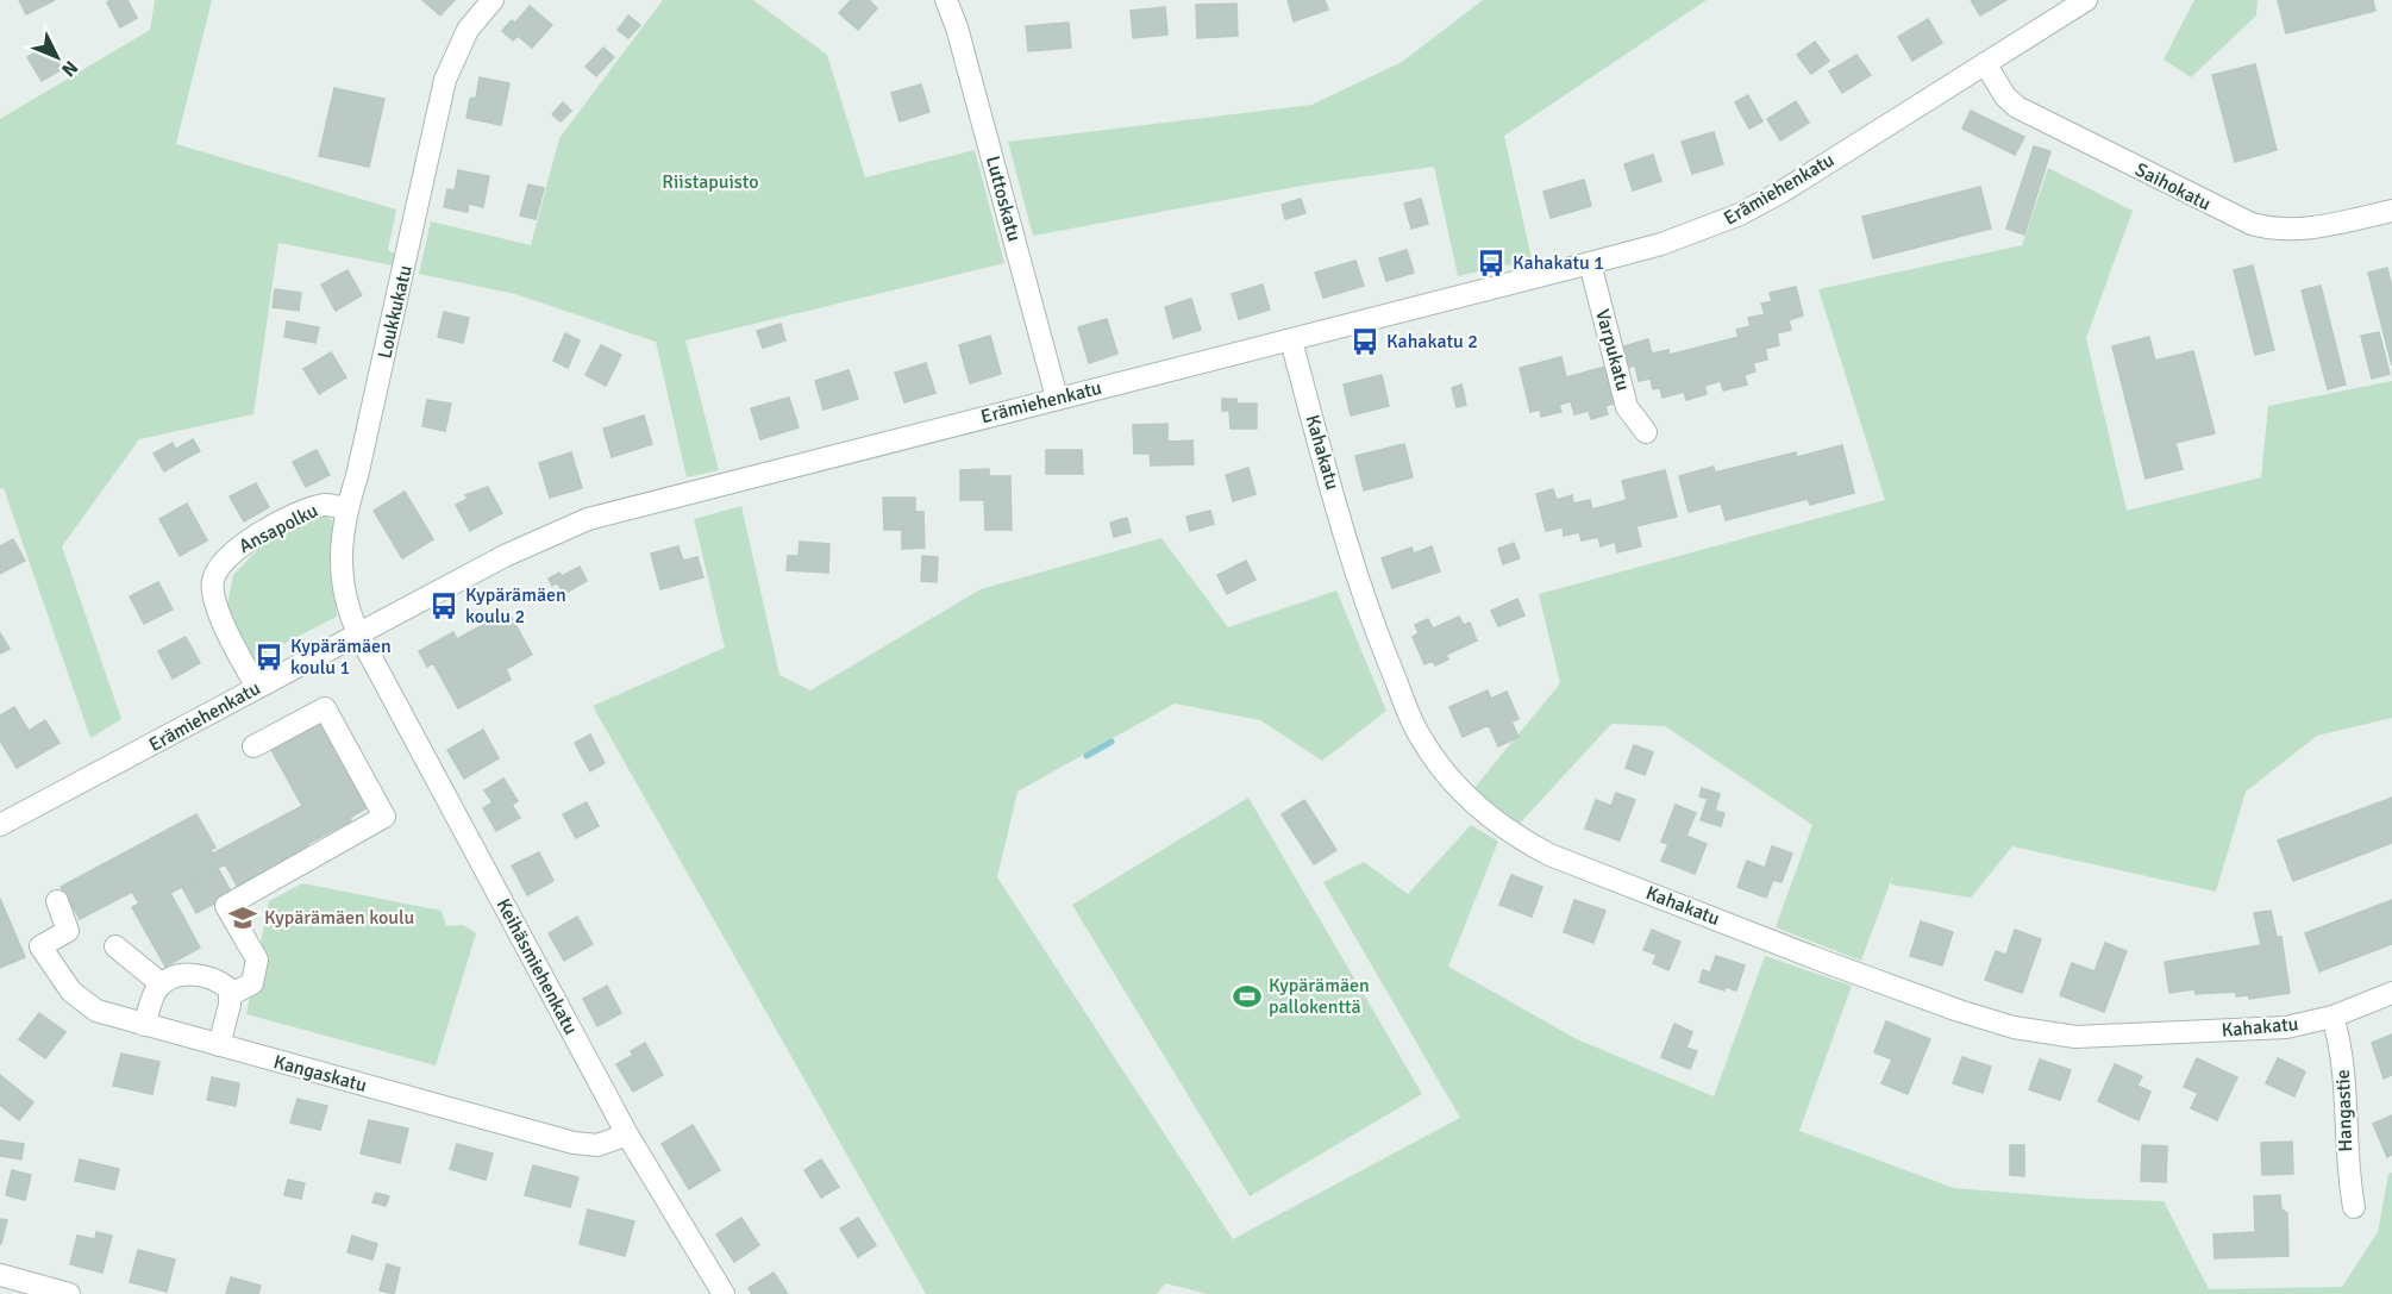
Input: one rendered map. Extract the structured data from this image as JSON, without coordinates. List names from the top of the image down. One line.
{"streets":{"street":["Saihokatu","Erämiehenkatu","Luttoskatu","Loukkukatu","Varpukatu","Kahakatu","Ansapolku","Keihäsmiehenkatu","Kangaskatu","Hangastie"]},"crossings":[["Saihokatu","Erämiehenkatu"],["Erämiehenkatu","Luttoskatu"],["Erämiehenkatu","Loukkukatu"],["Erämiehenkatu","Varpukatu"],["Erämiehenkatu","Kahakatu"],["Erämiehenkatu","Ansapolku"],["Erämiehenkatu","Keihäsmiehenkatu"],["Loukkukatu","Ansapolku"],["Loukkukatu","Keihäsmiehenkatu"],["Kahakatu","Hangastie"],["Keihäsmiehenkatu","Kangaskatu"]],"parks":["Riistapuisto"],"places":{"bus stop":["Kahakatu 1","Kahakatu 2","Kypärämäen koulu 2","Kypärämäen koulu 1"],"school or university":["Kypärämäen koulu"],"sports":["Kypärämäen pallokenttä"]},"north":"bottom right"}
